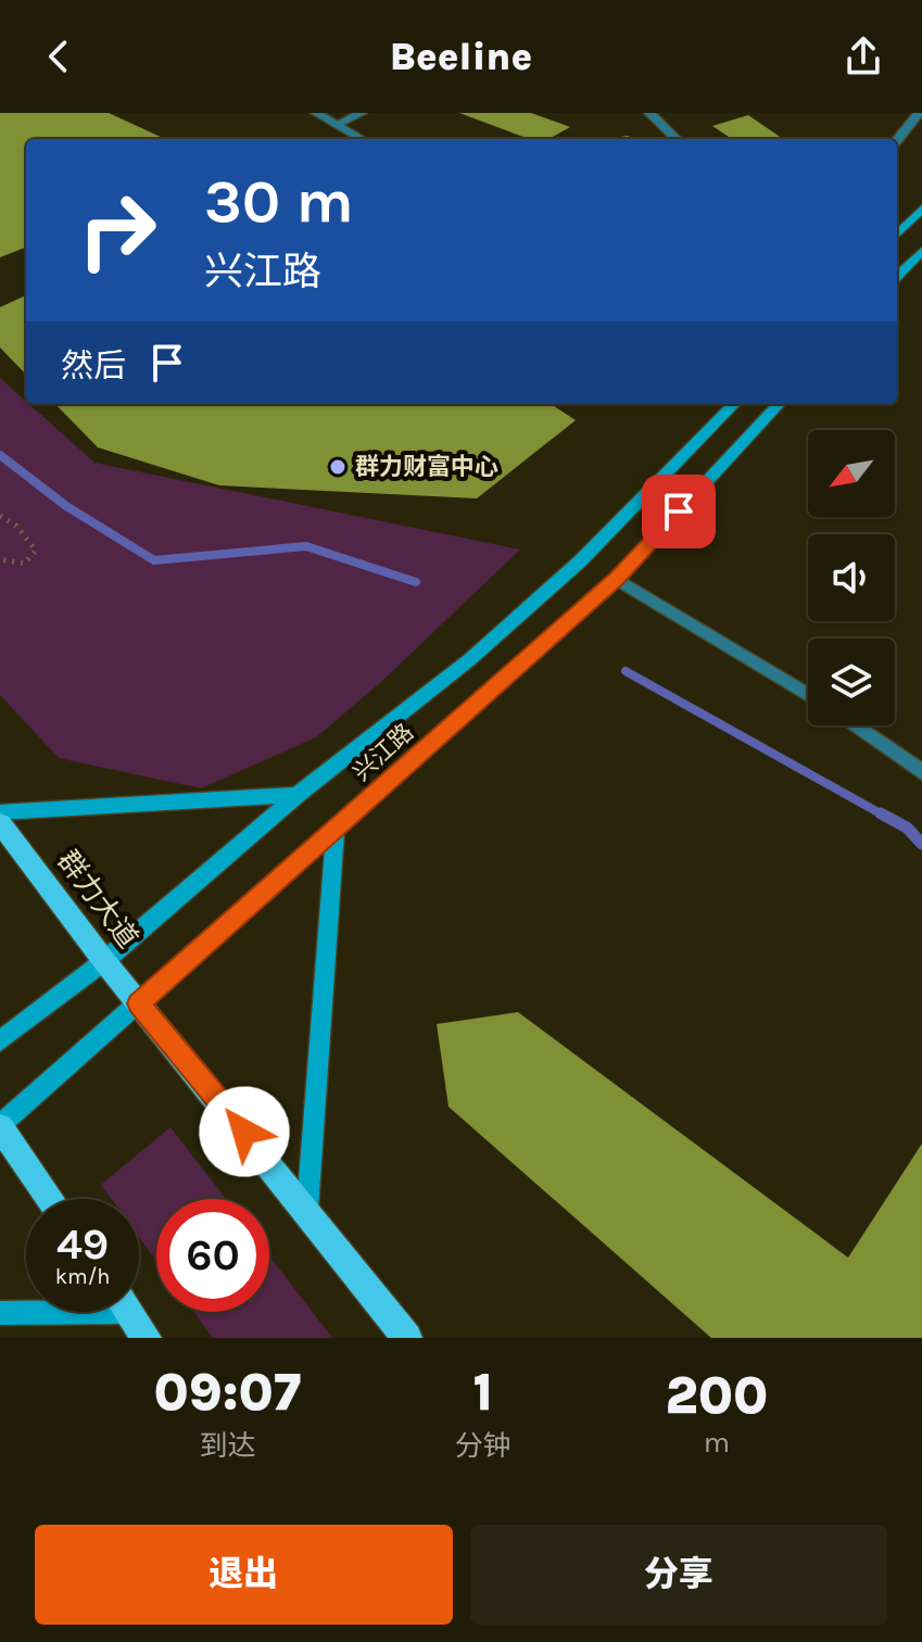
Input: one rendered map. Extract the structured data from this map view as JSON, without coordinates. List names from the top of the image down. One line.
{"streets":{"main road":["兴江路","群力大道"]},"crossings":[["兴江路","群力大道"]],"places":["群力财富中心"],"north":"bottom left","page":{"header":"Beeline","turn":["30 m","兴江路"],"then":"然后","speed":"49 km/h","limit":"60","eta":["09:07","到达","1","分钟","200","m"],"buttons":["退出","分享"]}}
